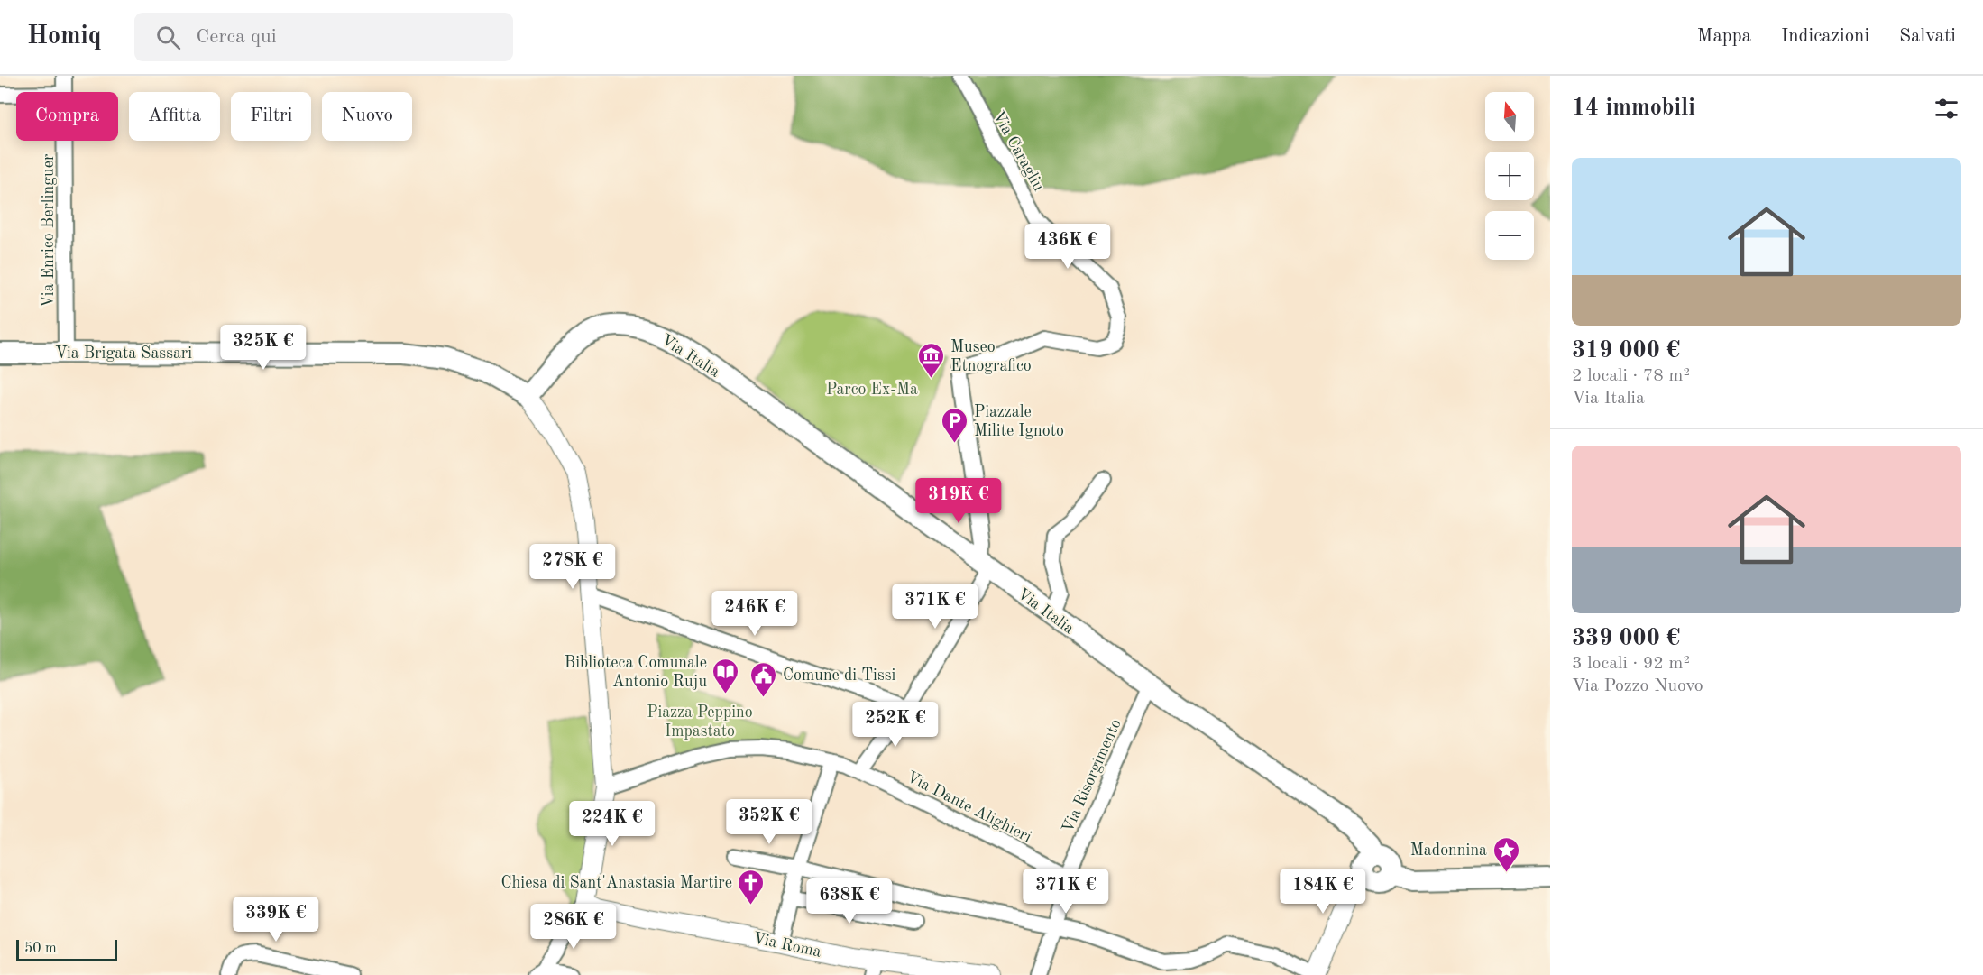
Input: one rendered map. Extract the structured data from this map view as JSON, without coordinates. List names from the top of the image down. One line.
{"streets":{"main road":["Via Brigata Sassari","Via Italia"],"street":["Via Caragliu","Via Enrico Berlinguer","Via Risorgimento","Via Dante Alighieri","Via Roma"]},"crossings":[["Via Caragliu","Via Italia"],["Via Enrico Berlinguer","Via Brigata Sassari"],["Via Brigata Sassari","Via Italia"],["Via Brigata Sassari","Via Dante Alighieri"],["Via Brigata Sassari","Via Roma"],["Via Italia","Via Risorgimento"],["Via Risorgimento","Via Dante Alighieri"]],"parks":["Parco Ex-Ma","Piazza Peppino Impastato"],"places":{"museum":["Museo Etnografico"],"parking":["Piazzale Milite Ignoto"],"library":["Biblioteca Comunale Antonio Ruju"],"public building":["Comune di Tissi"],"place":["Madonnina"],"church":["Chiesa di Sant'Anastasia Martire"]},"scale_bar":"50 m","north":"top","page":{"header":"Homiq","search":"Cerca qui","nav":["Mappa","Indicazioni","Salvati"],"heading":"14 immobili","map_buttons":["+","−"],"chip":["Compra","Affitta","Filtri","Nuovo"],"list":[{"name":"319 000 €","note":"2 locali · 78 m² · Via Italia"},{"name":"339 000 €","note":"3 locali · 92 m² · Via Pozzo Nuovo"}],"price":["436K €","325K €","319K €","278K €","371K €","246K €","252K €","352K €","224K €","371K €","184K €","638K €","339K €","286K €"],"scale":"50 m"}}
